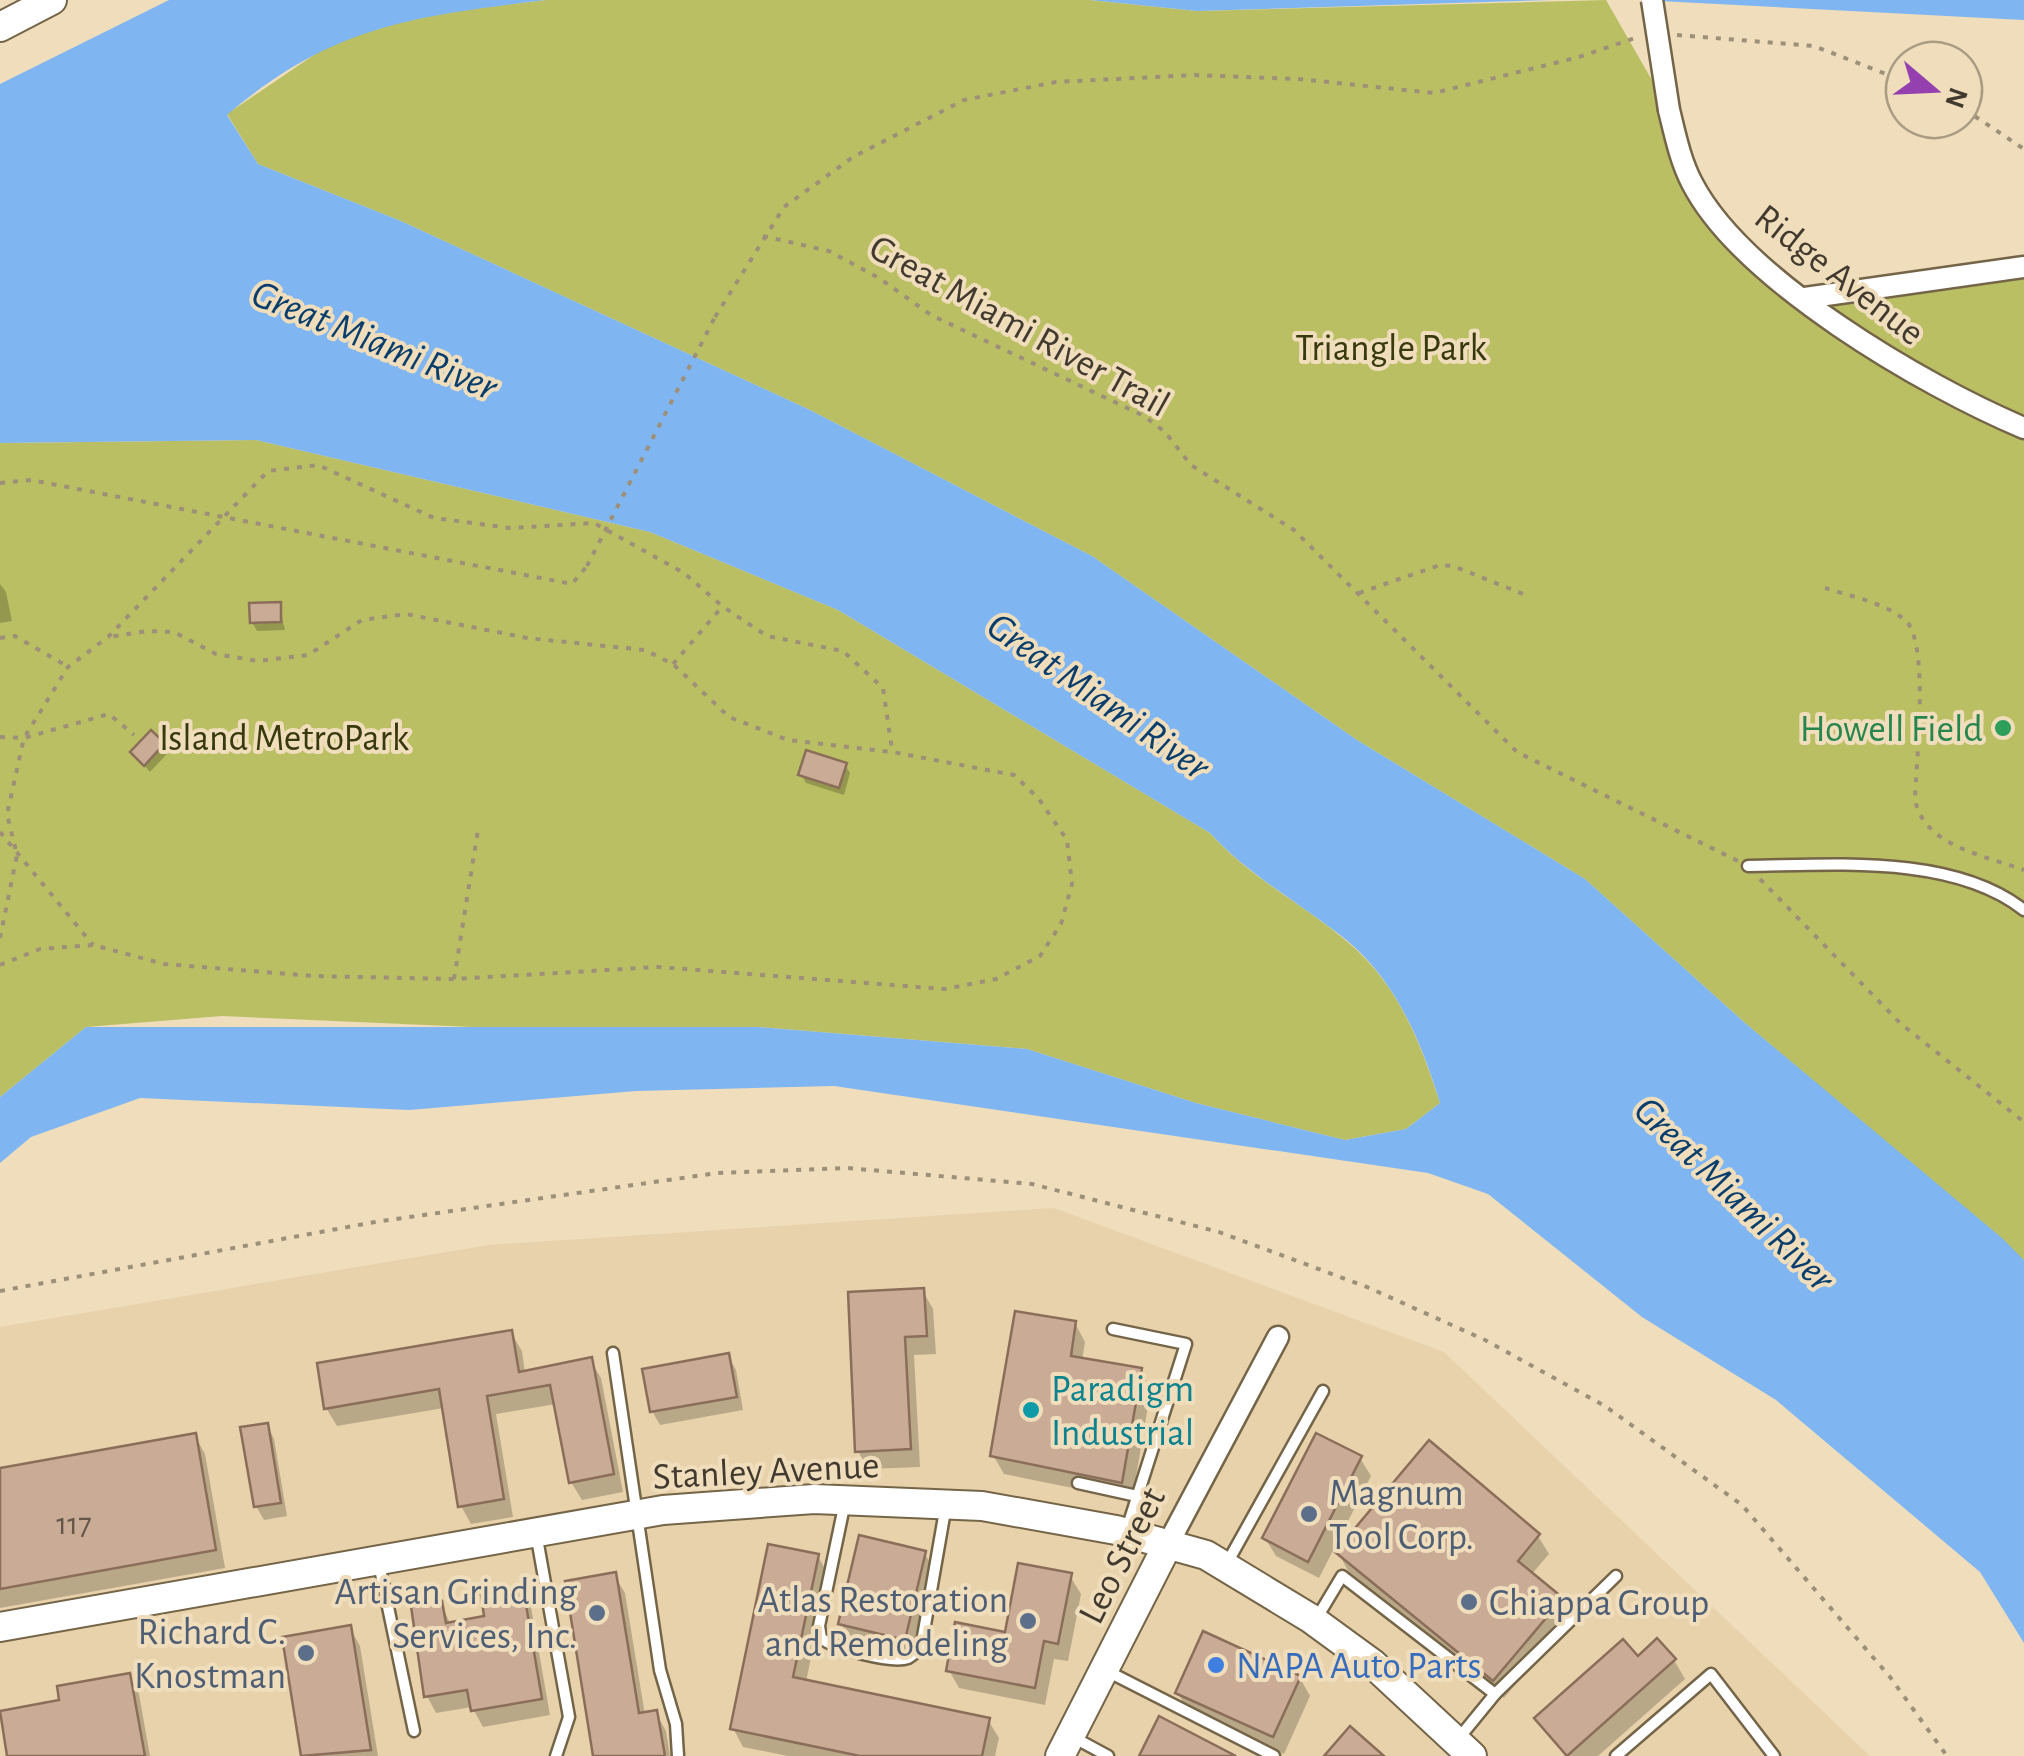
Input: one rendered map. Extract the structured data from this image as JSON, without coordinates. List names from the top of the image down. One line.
{"streets":{"street":["Ridge Avenue","Stanley Avenue","Leo Street"],"path":["Great Miami River Trail"]},"crossings":[["Stanley Avenue","Leo Street"]],"water":["Great Miami River"],"parks":["Triangle Park","Island MetroPark"],"places":["Howell Field","Paradigm Industrial","Magnum Tool Corp.","Chiappa Group","Artisan Grinding Services, Inc.","Atlas Restoration and Remodeling","Richard C. Knostman","NAPA Auto Parts"],"house_numbers":["117"],"north":"right"}
